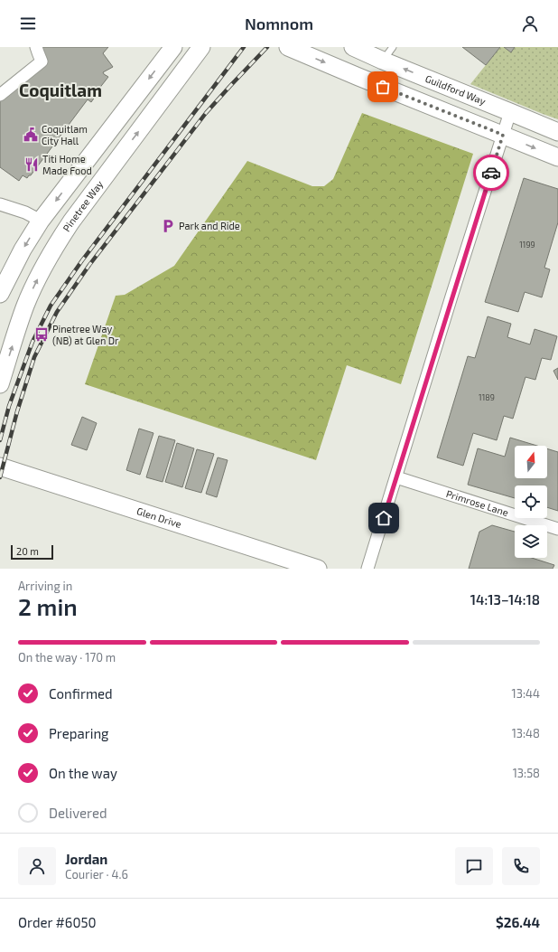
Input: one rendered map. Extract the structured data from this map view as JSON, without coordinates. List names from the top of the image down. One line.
{"streets":{"main road":["Guildford Way","Pinetree Way","Glen Drive"],"street":["Primrose Lane"]},"districts":["Coquitlam"],"places":{"public building":["Coquitlam City Hall"],"restaurant":["Titi Home Made Food"],"parking":["Park and Ride"],"bus stop":["Pinetree Way (NB) at Glen Dr"]},"house_numbers":["1199","1189"],"scale_bar":"20 m","north":"top","page":{"header":"Nomnom","scale":"20 m","heading":["2 min","Arriving in","14:13–14:18"],"panel":["Jordan","Courier · 4.6","Order #6050","$26.44"],"bar":"On the way · 170 m","list":[["Confirmed","13:44"],["Preparing","13:48"],["On the way","13:58"],"Delivered"]}}
